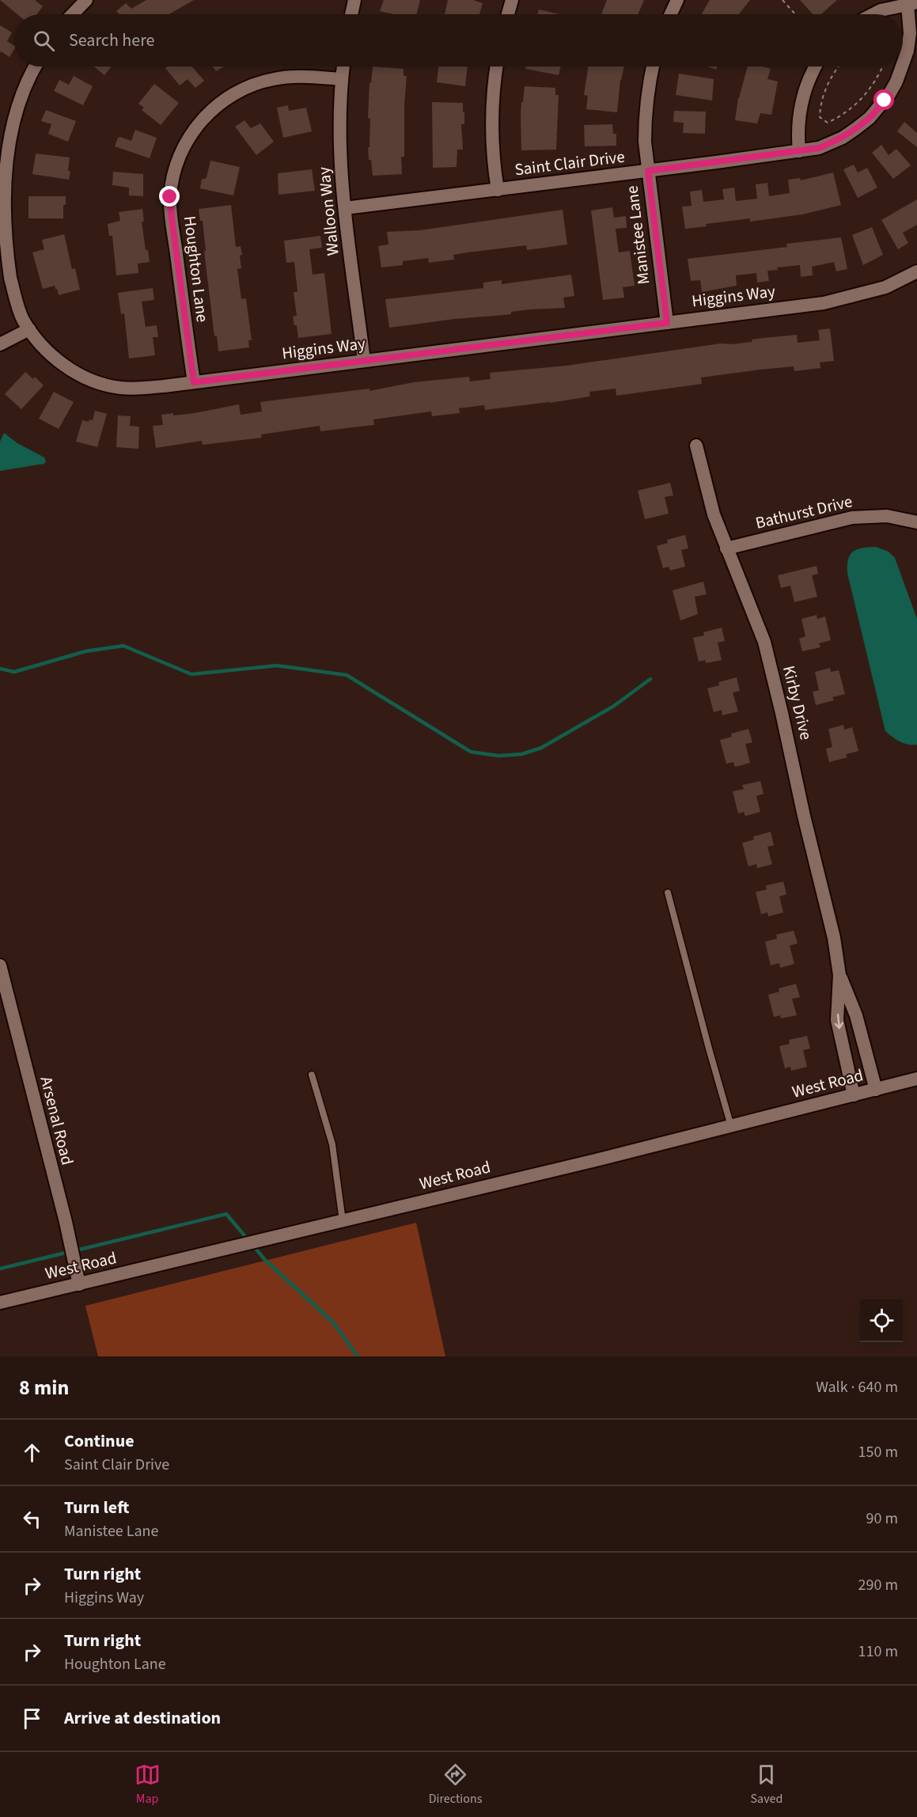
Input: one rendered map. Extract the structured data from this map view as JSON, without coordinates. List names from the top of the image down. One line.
{"streets":{"street":["Saint Clair Drive","Walloon Way","Manistee Lane","Houghton Lane","Higgins Way","Bathurst Drive","Kirby Drive","West Road","Arsenal Road"]},"crossings":[["Saint Clair Drive","Walloon Way"],["Saint Clair Drive","Manistee Lane"],["Walloon Way","Houghton Lane"],["Walloon Way","Higgins Way"],["Manistee Lane","Higgins Way"],["Houghton Lane","Higgins Way"],["Bathurst Drive","Kirby Drive"],["Kirby Drive","West Road"],["West Road","Arsenal Road"]],"page":{"search":"Search here","heading":["8 min","Walk · 640 m"],"list":[["Continue","Saint Clair Drive","150 m"],["Turn left","Manistee Lane","90 m"],["Turn right","Higgins Way","290 m"],["Turn right","Houghton Lane","110 m"],"Arrive at destination"],"nav":["Map","Directions","Saved"]}}
